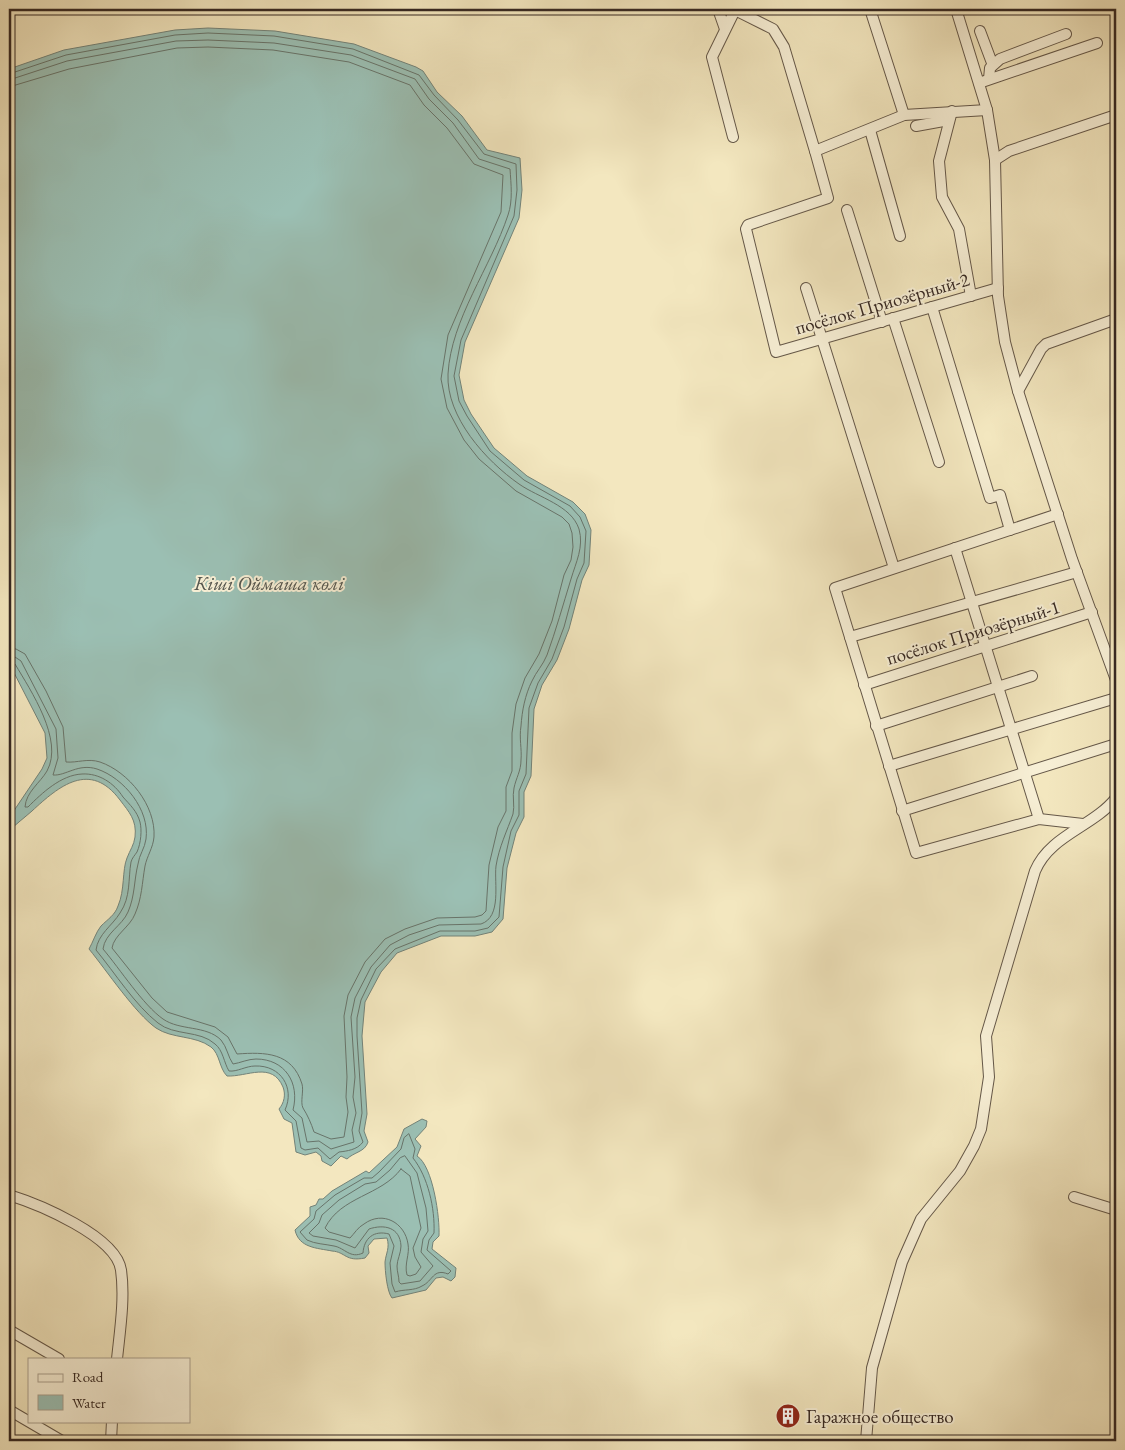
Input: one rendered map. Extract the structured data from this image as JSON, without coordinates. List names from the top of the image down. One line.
{"streets":{"street":["посёлок Приозёрный-2","посёлок Приозёрный-1"]},"water":["Кіші Оймаша көлi"],"places":{"building":["Гаражное общество"]},"legend":["Road","Water"]}
